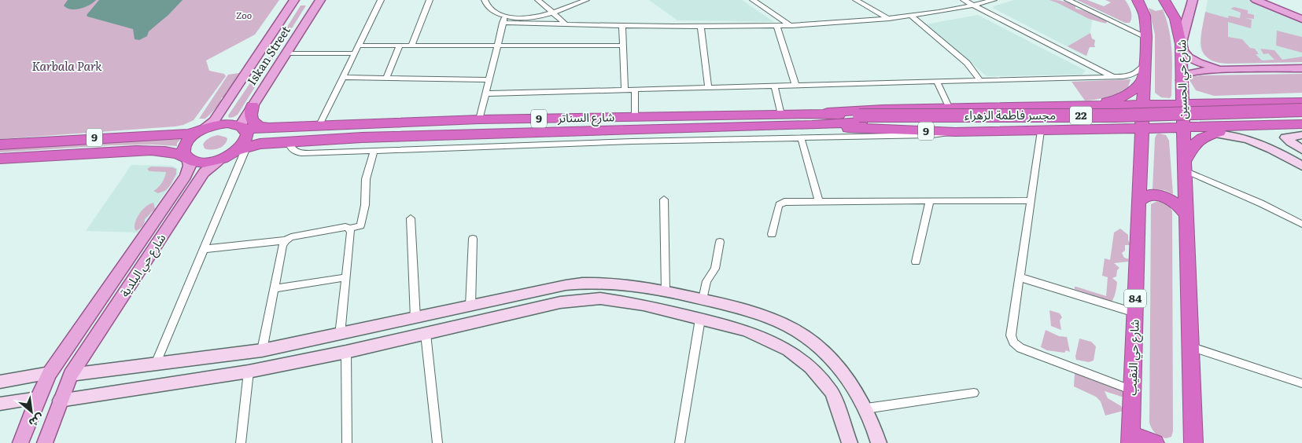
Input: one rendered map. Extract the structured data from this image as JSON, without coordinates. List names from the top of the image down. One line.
{"streets":{"highway":["شارع حي الحسين","مجسر فاطمة الزهراء","22","شارع السناتر","9","84","شارع حي النقيب"],"main road":["Iskan Street","شارع حي البلدية"]},"crossings":[["Iskan Street","شارع السناتر"],["Iskan Street","9"],["شارع حي الحسين","9"],["مجسر فاطمة الزهراء","شارع السناتر"],["شارع السناتر","9"],["9","شارع حي البلدية"],["9","84"],["84","شارع حي النقيب"]],"parks":["Zoo","Karbala Park"],"north":"bottom right"}
